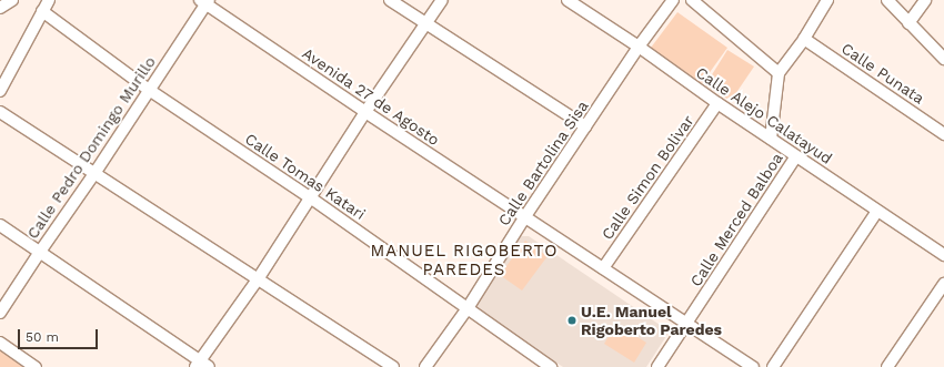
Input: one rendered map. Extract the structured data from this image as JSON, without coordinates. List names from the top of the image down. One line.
{"streets":{"street":["Calle Punata","Avenida 27 de Agosto","Calle Alejo Calatayud","Calle Pedro Domingo Murillo","Calle Bartolina Sisa","Calle Tomas Katari","Calle Simon Bolivar","Calle Merced Balboa"]},"crossings":[["Avenida 27 de Agosto","Calle Pedro Domingo Murillo"],["Avenida 27 de Agosto","Calle Bartolina Sisa"],["Avenida 27 de Agosto","Calle Simon Bolivar"],["Avenida 27 de Agosto","Calle Merced Balboa"],["Calle Alejo Calatayud","Calle Bartolina Sisa"],["Calle Alejo Calatayud","Calle Simon Bolivar"],["Calle Alejo Calatayud","Calle Merced Balboa"],["Calle Pedro Domingo Murillo","Calle Tomas Katari"],["Calle Bartolina Sisa","Calle Tomas Katari"]],"districts":["MANUEL RIGOBERTO PAREDES"],"places":["U.E. Manuel Rigoberto Paredes"],"scale_bar":"50 m"}
